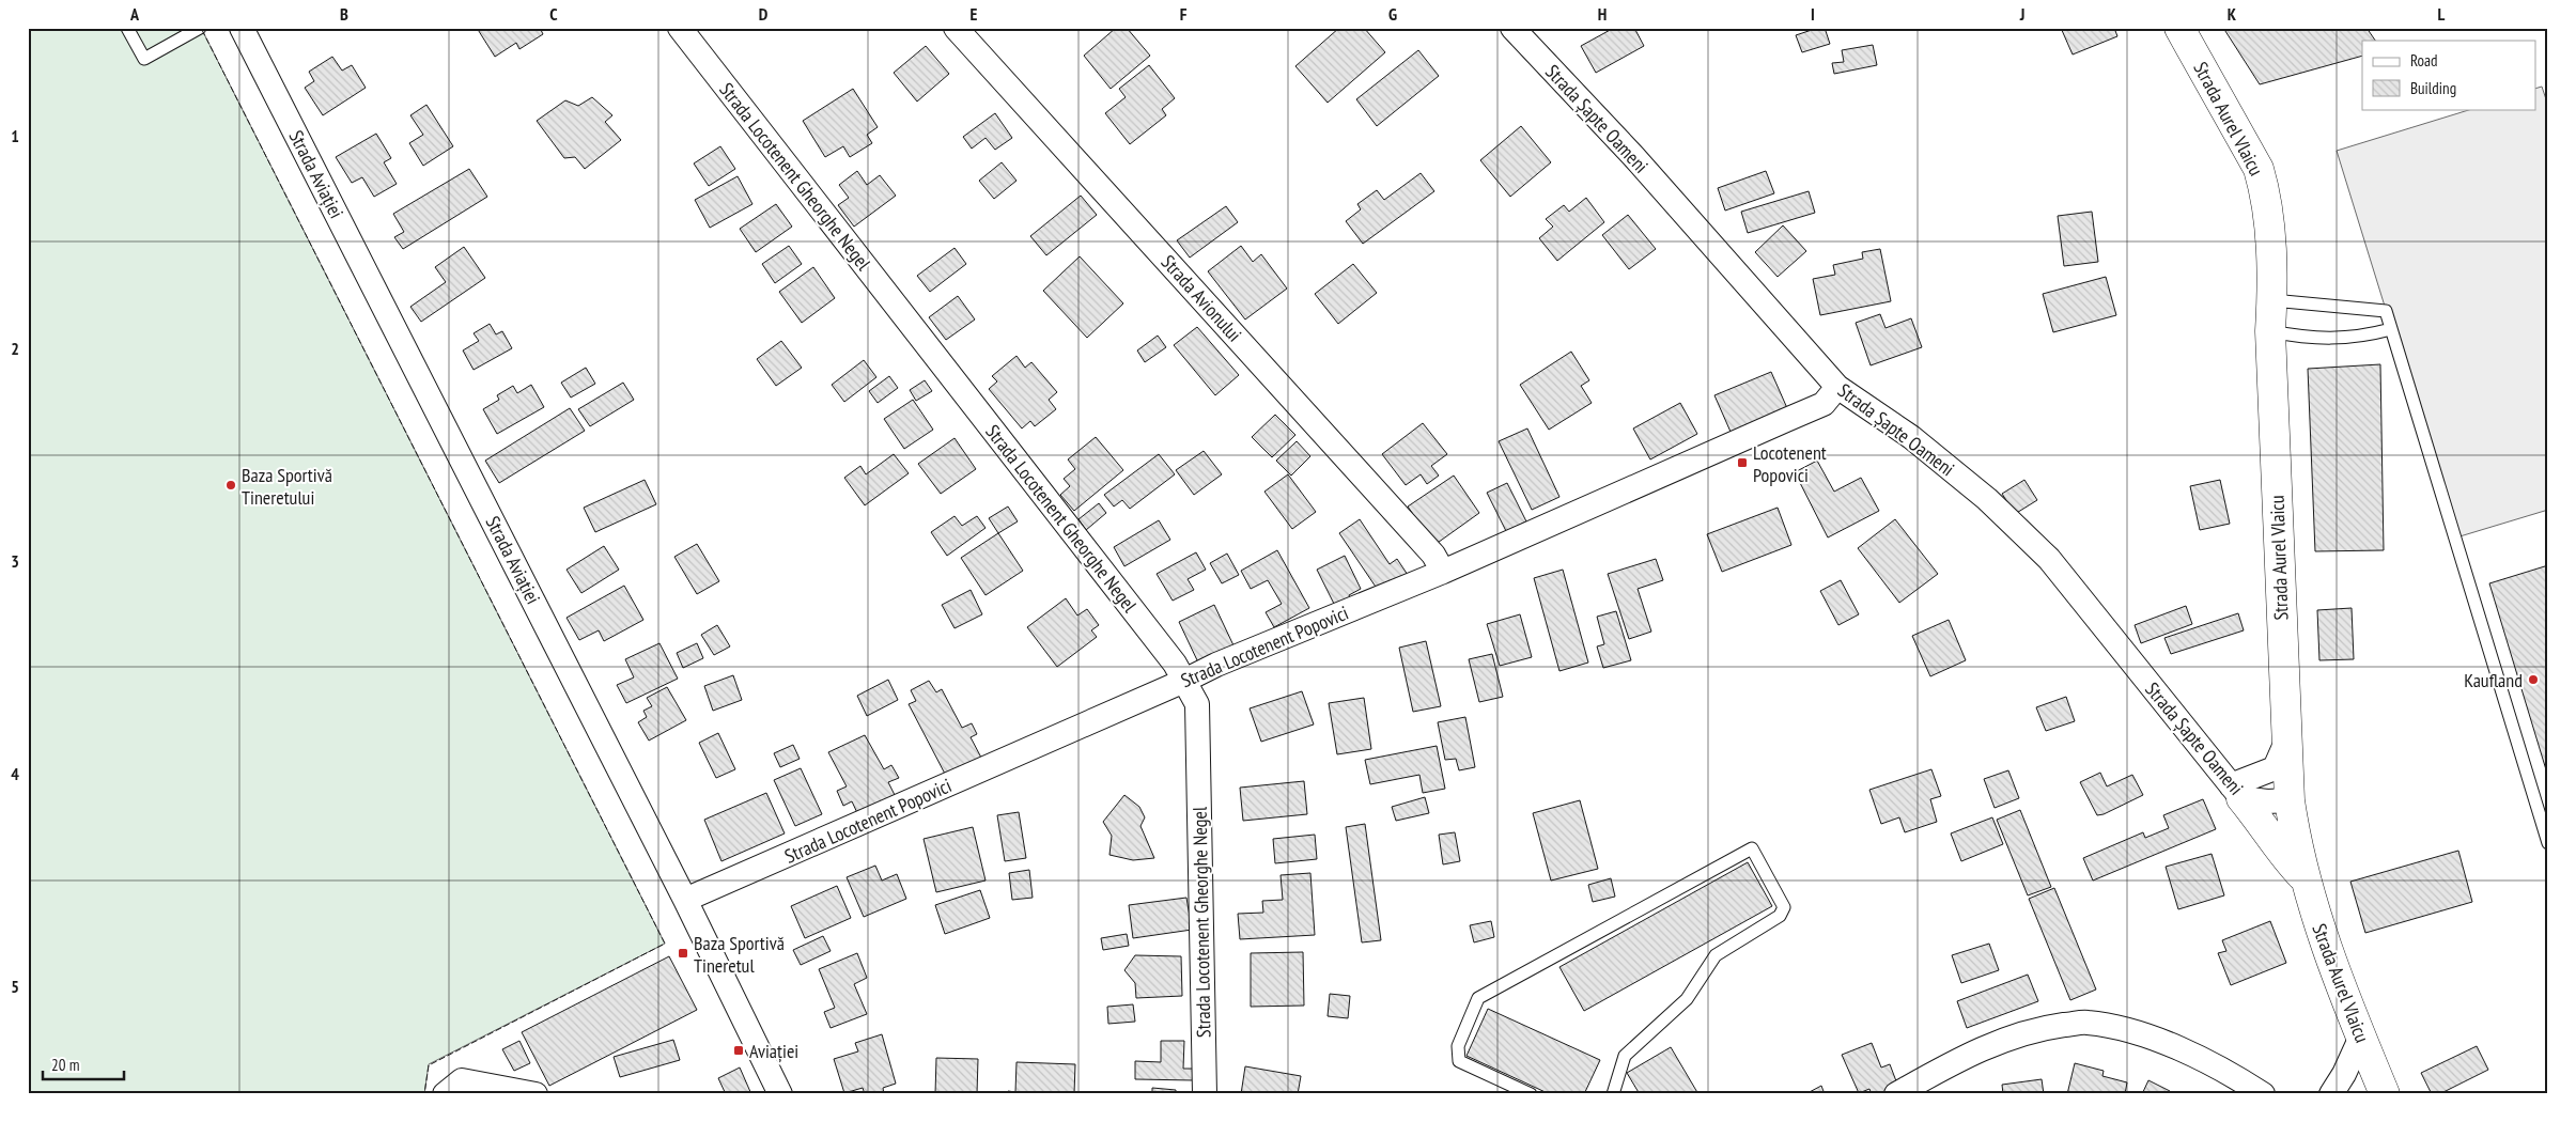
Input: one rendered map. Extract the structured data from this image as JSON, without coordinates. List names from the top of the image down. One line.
{"streets":{"street":["Strada Șapte Oameni","Strada Aurel Vlaicu","Strada Aviației","Strada Locotenent Gheorghe Negel","Strada Avionului","Strada Locotenent Popovici"]},"crossings":[["Strada Șapte Oameni","Strada Aurel Vlaicu"],["Strada Șapte Oameni","Strada Locotenent Popovici"],["Strada Aviației","Strada Locotenent Popovici"],["Strada Locotenent Gheorghe Negel","Strada Locotenent Popovici"],["Strada Avionului","Strada Locotenent Popovici"]],"places":{"transit":["Locotenent Popovici","Baza Sportivă Tineretul","Aviației"],"other":["Baza Sportivă Tineretului","Kaufland"]},"legend":["Road","Building"],"scale_bar":"20 m","grid":{"columns":["A","B","C","D","E","F","G","H","I","J","K","L"],"rows":["1","2","3","4","5"]}}
